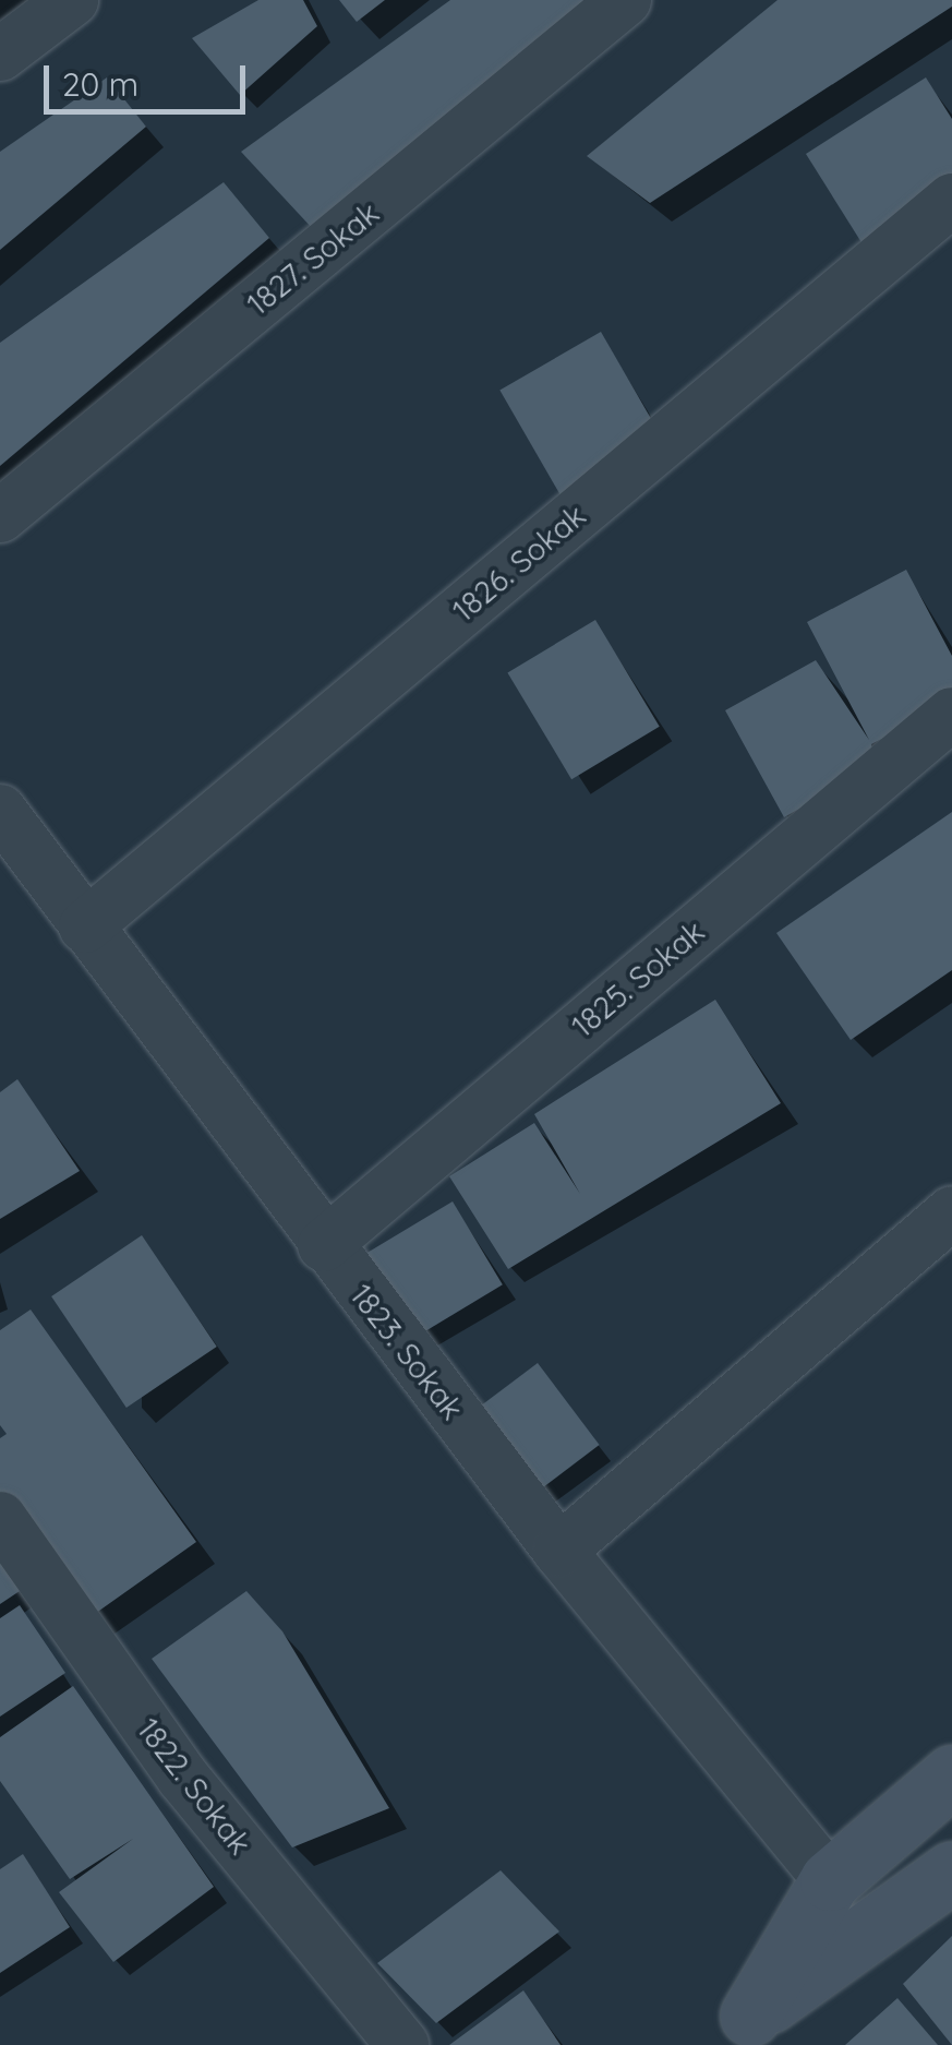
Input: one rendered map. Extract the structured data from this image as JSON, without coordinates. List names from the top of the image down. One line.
{"streets":{"street":["1827. Sokak","1826. Sokak","1825. Sokak","1823. Sokak","1822. Sokak"]},"crossings":[["1826. Sokak","1823. Sokak"],["1825. Sokak","1823. Sokak"]],"scale_bar":"20 m"}
